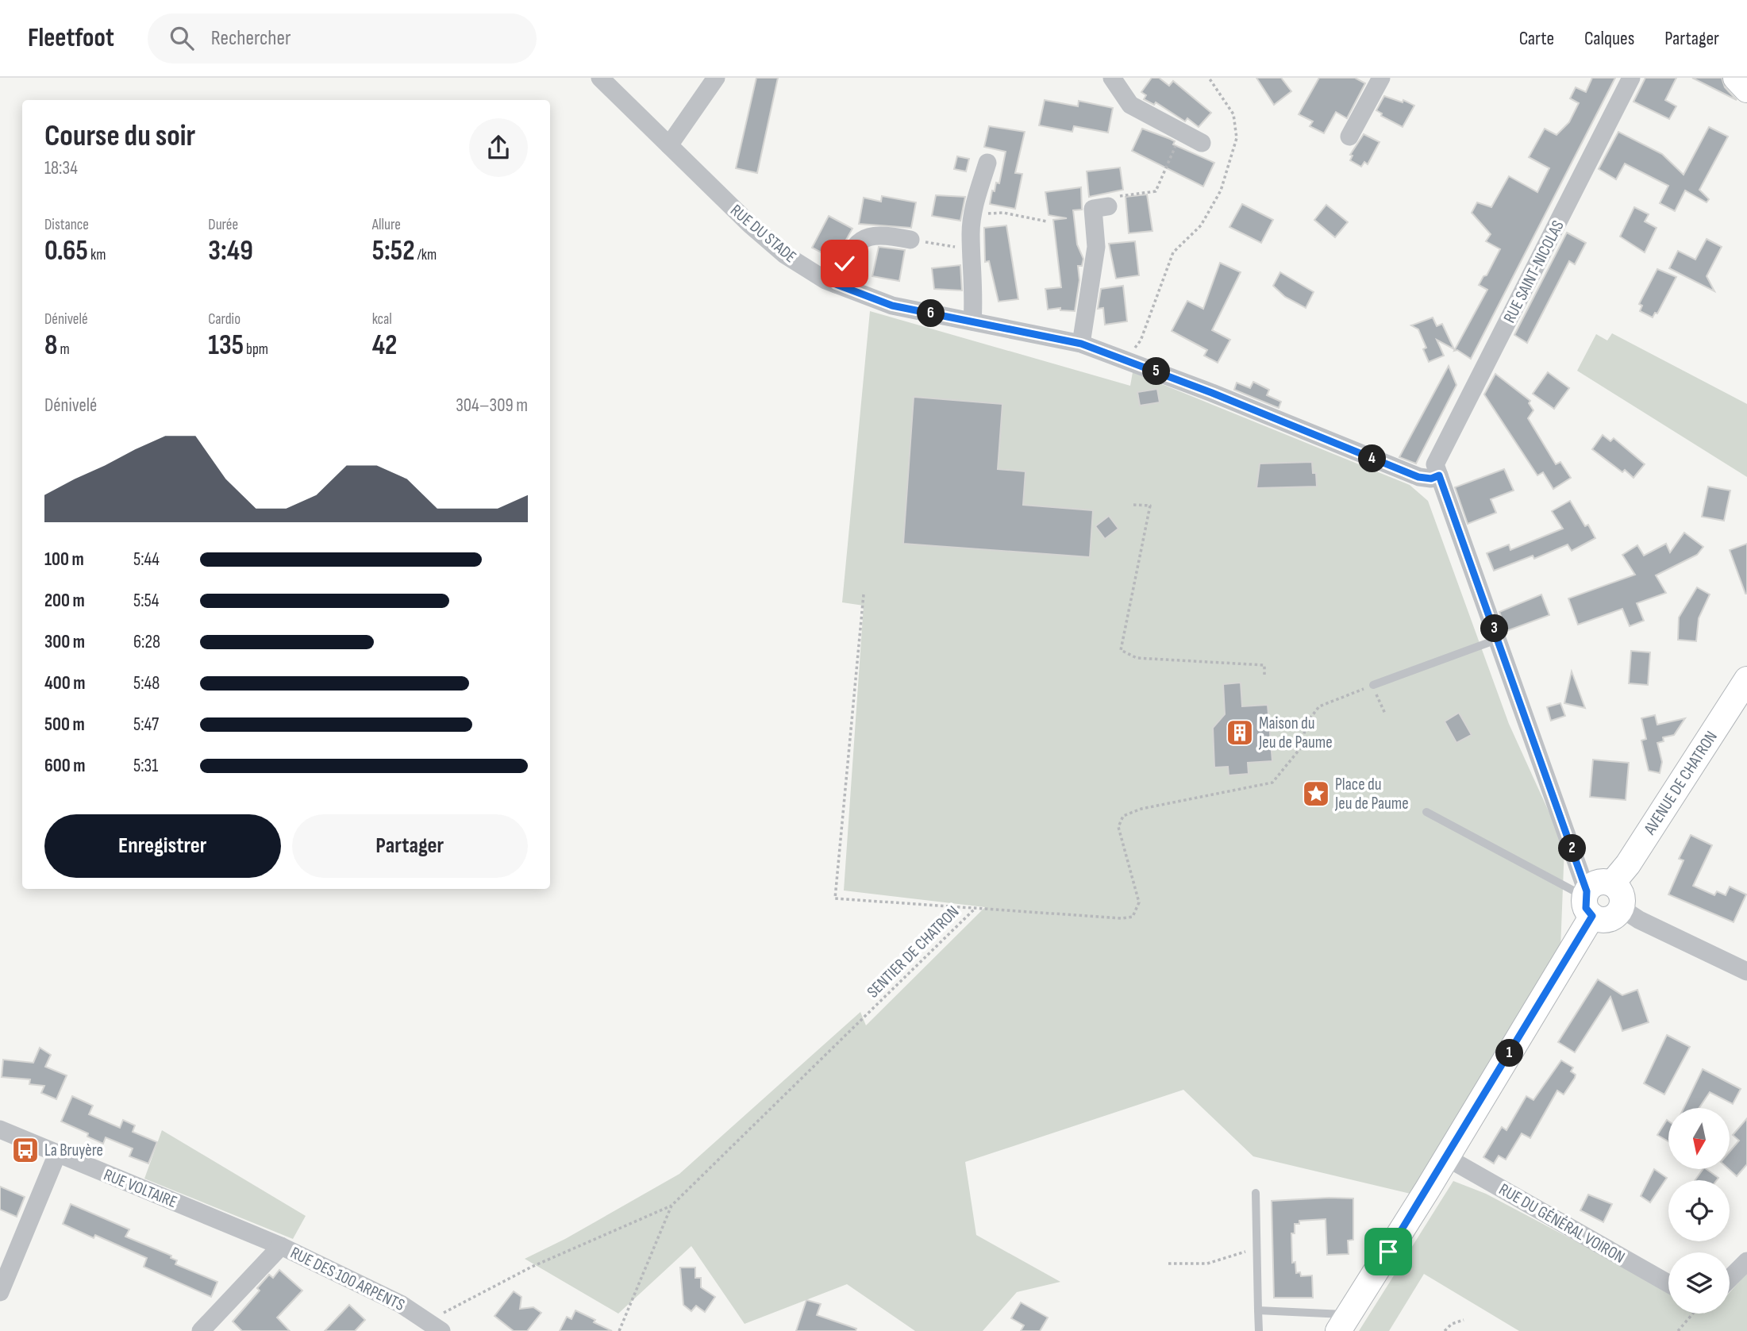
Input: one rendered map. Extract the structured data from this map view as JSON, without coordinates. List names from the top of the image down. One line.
{"streets":{"street":["RUE DU STADE","RUE SAINT-NICOLAS","AVENUE DE CHATRON","RUE VOLTAIRE","RUE DU GÉNÉRAL VOIRON","RUE DES 100 ARPENTS"],"path":["SENTIER DE CHATRON"]},"crossings":[["RUE DU STADE","RUE SAINT-NICOLAS"],["RUE VOLTAIRE","RUE DES 100 ARPENTS"]],"places":{"building":["Maison du Jeu de Paume"],"place":["Place du Jeu de Paume"],"bus stop":["La Bruyère"]},"north":"bottom","page":{"header":"Fleetfoot","search":"Rechercher","nav":["Carte","Calques","Partager"],"heading":["Course du soir","18:34"],"stats":[["Distance","0.65 km"],["Durée","3:49"],["Allure","5:52 /km"],["Dénivelé","8 m"],["Cardio","135 bpm"],["kcal","42"]],"pins":["6","5","4","3","2","1"],"chart":["Dénivelé","304–309 m"],"list":[{"name":"100 m","note":"5:44"},{"name":"200 m","note":"5:54"},{"name":"300 m","note":"6:28"},{"name":"400 m","note":"5:48"},{"name":"500 m","note":"5:47"},{"name":"600 m","note":"5:31"}],"buttons":["Enregistrer","Partager"]}}
